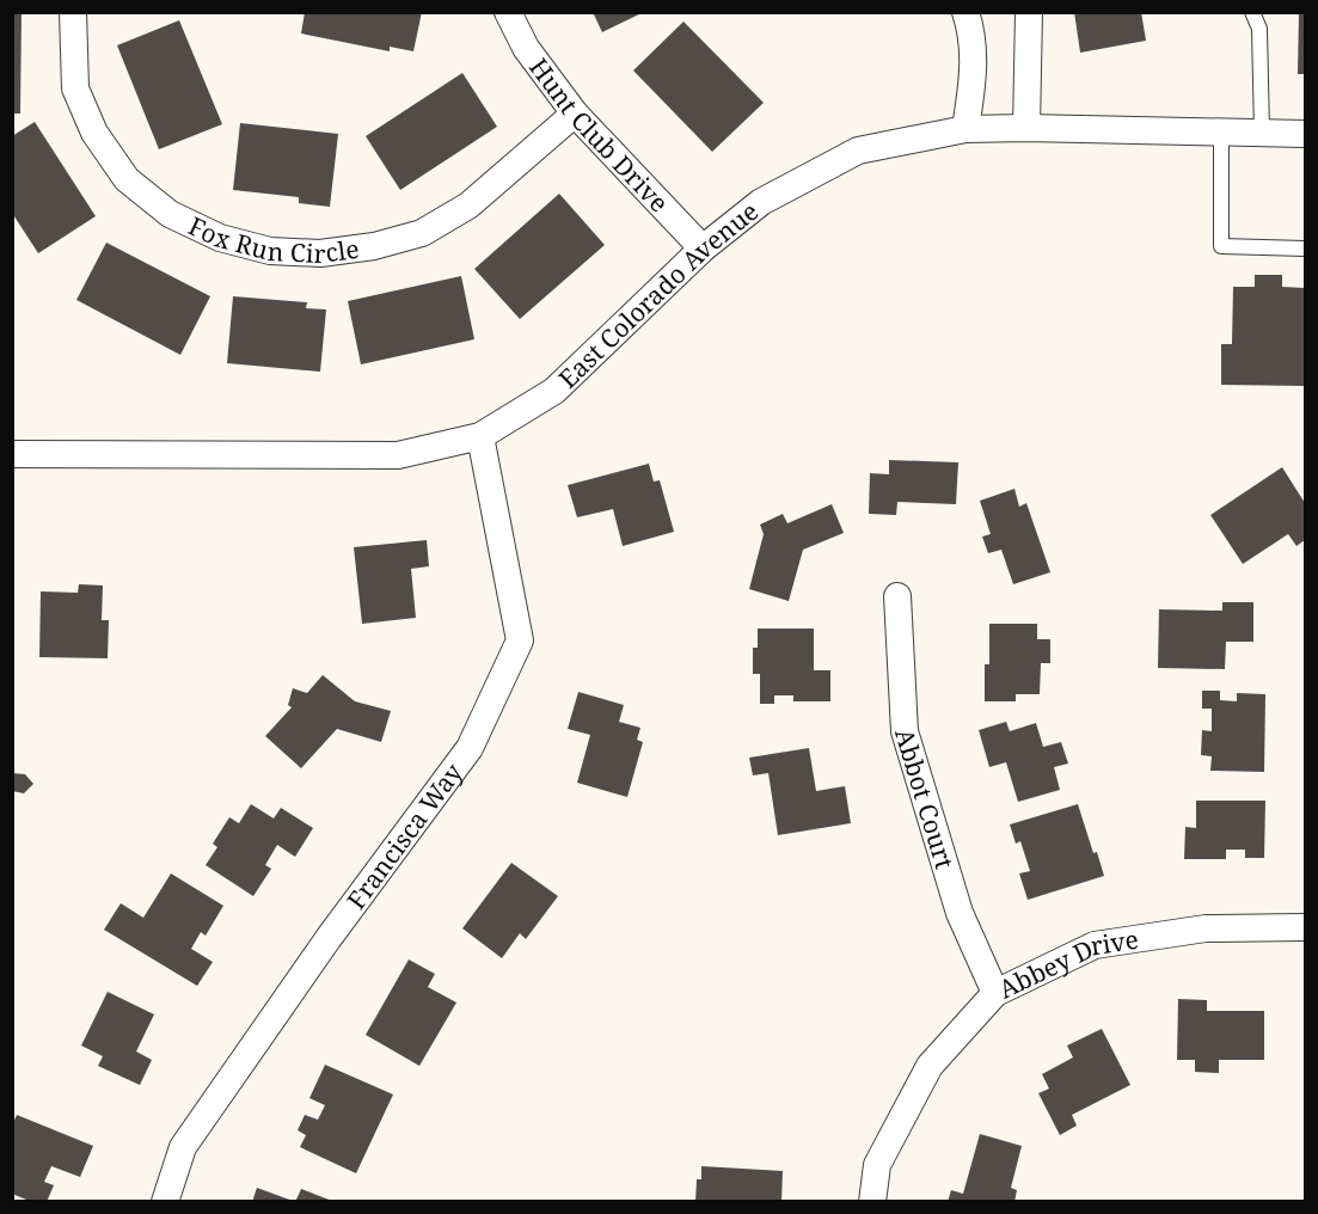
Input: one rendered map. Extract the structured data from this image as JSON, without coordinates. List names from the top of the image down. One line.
{"streets":{"street":["Hunt Club Drive","Fox Run Circle","East Colorado Avenue","Abbot Court","Francisca Way","Abbey Drive"]},"crossings":[["Hunt Club Drive","Fox Run Circle"],["Hunt Club Drive","East Colorado Avenue"],["East Colorado Avenue","Francisca Way"],["Abbot Court","Abbey Drive"]]}
